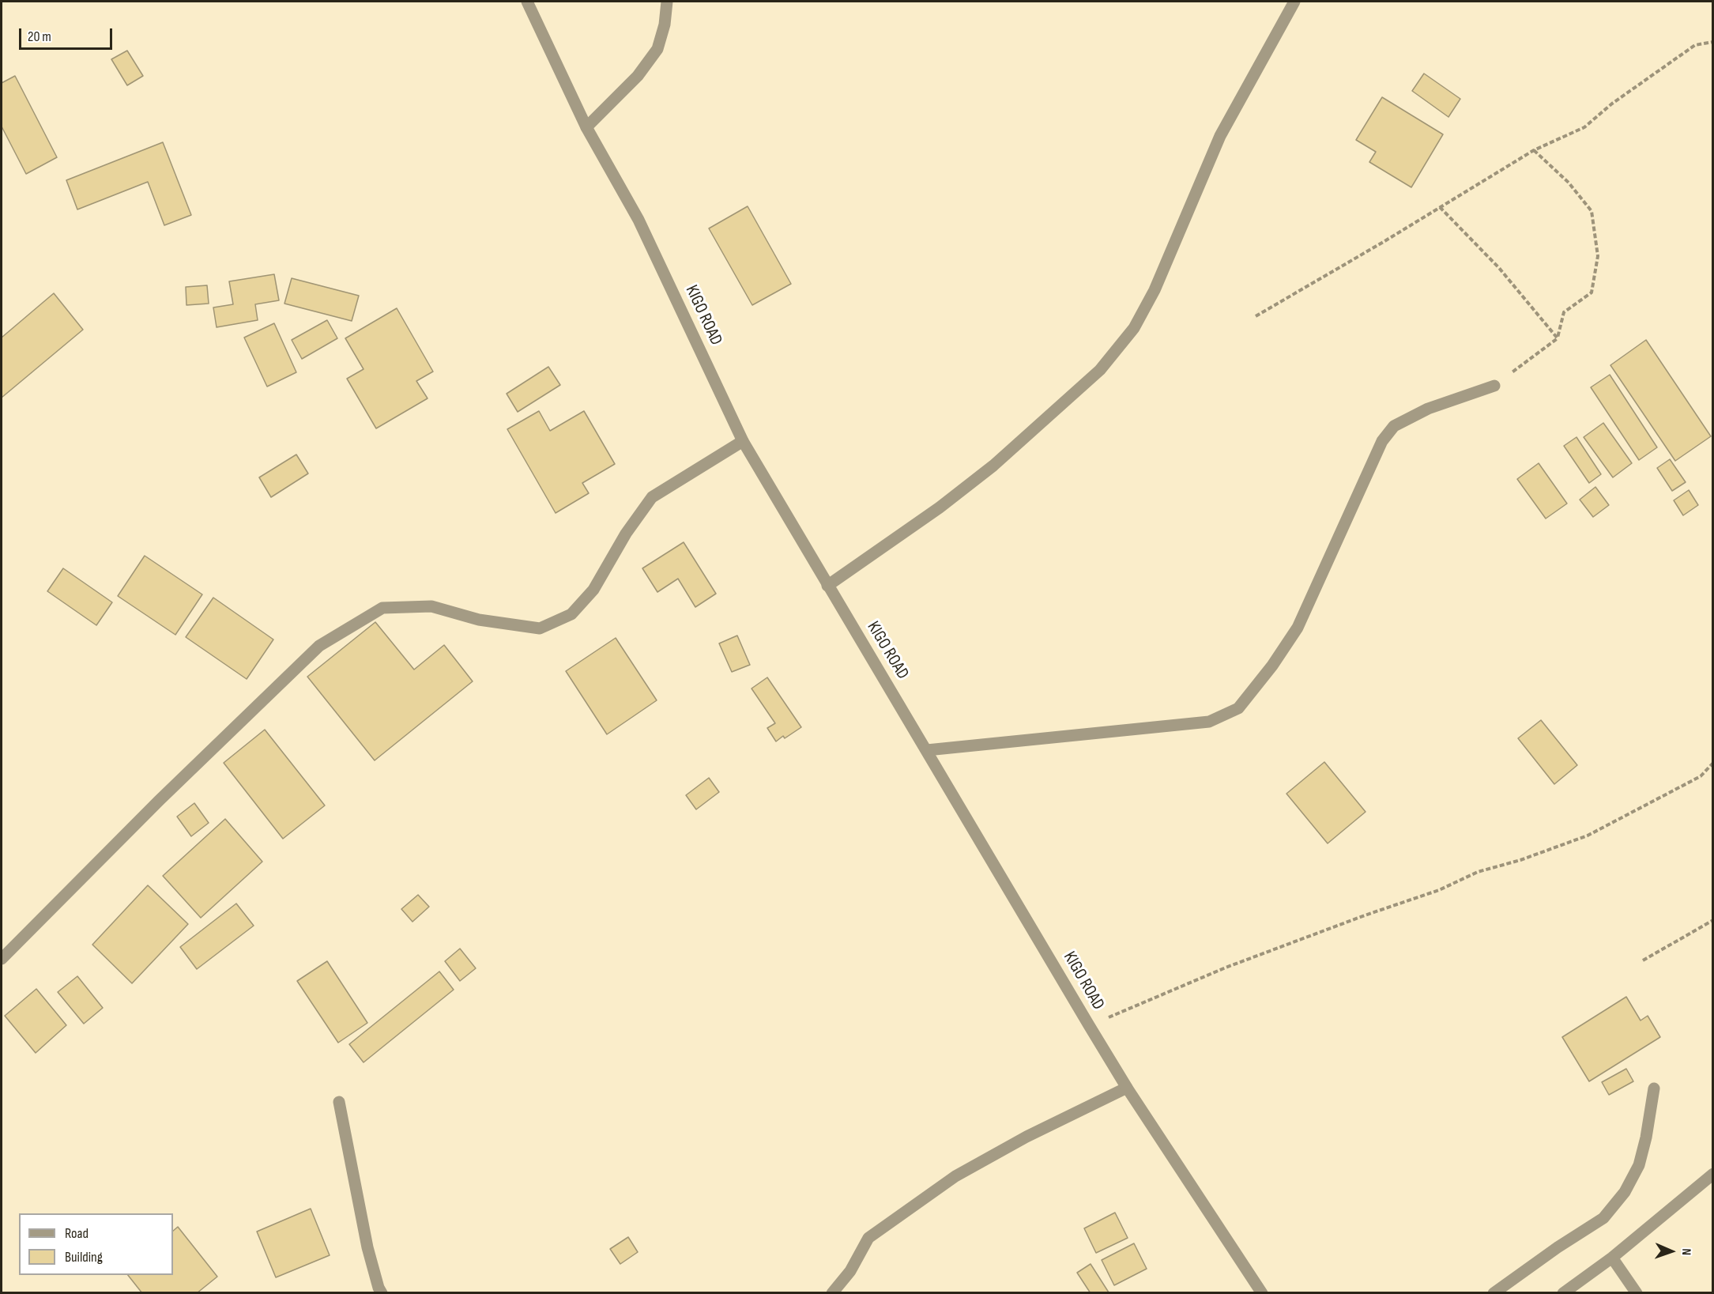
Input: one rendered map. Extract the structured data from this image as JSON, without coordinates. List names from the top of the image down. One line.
{"streets":{"street":["KIGO ROAD"]},"legend":["Road","Building"],"scale_bar":"20 m","north":"right"}
